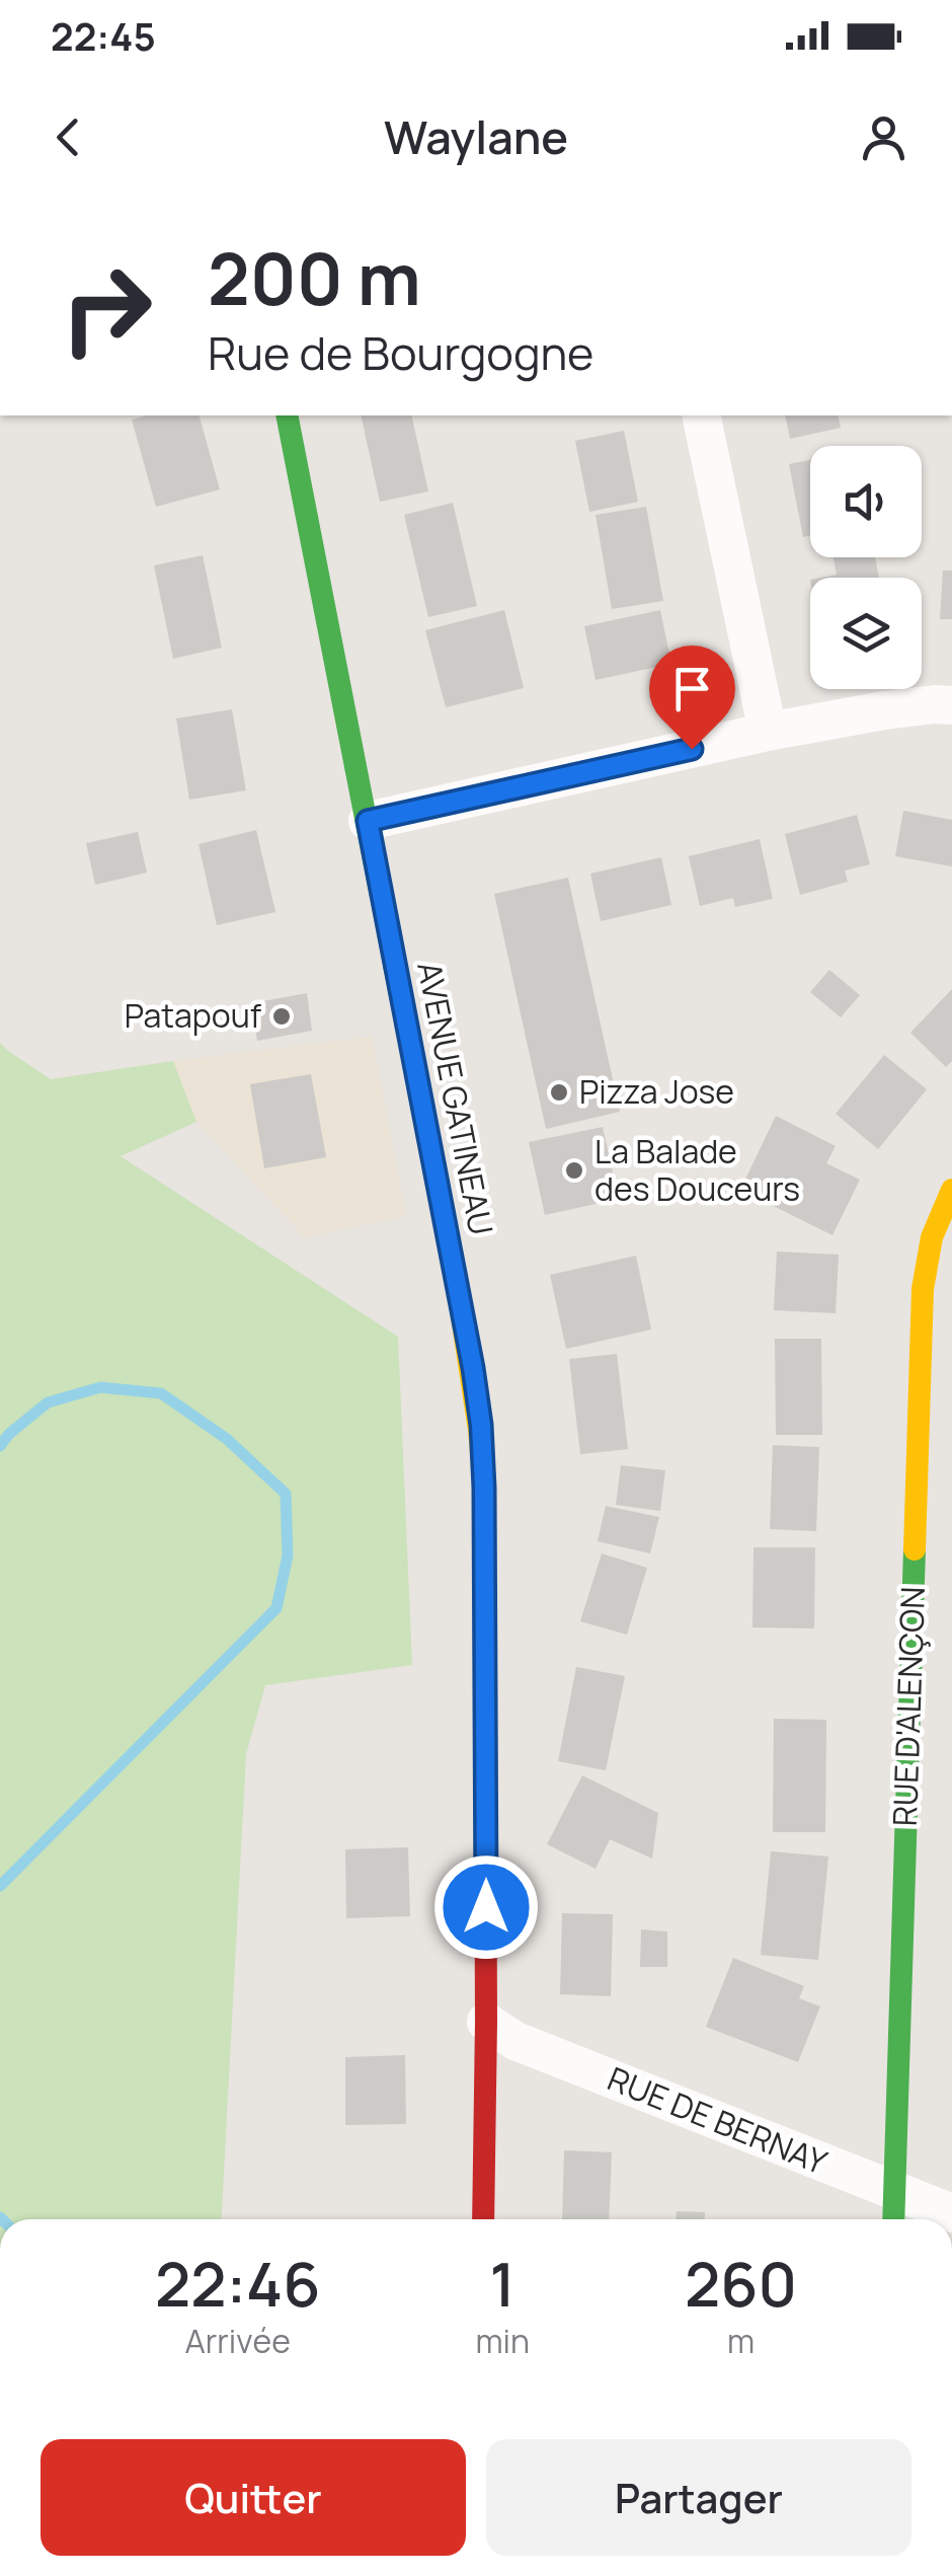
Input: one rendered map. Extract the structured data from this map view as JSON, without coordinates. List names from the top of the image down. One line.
{"streets":{"street":["AVENUE GATINEAU","RUE D'ALENÇON","RUE DE BERNAY"]},"crossings":[["AVENUE GATINEAU","RUE DE BERNAY"],["RUE D'ALENÇON","RUE DE BERNAY"]],"places":["Patapouf","Pizza Jose","La Balade des Douceurs"],"page":{"status":"22:45","header":"Waylane","turn":["200 m","Rue de Bourgogne"],"eta":["22:46","Arrivée","1","min","260","m"],"buttons":["Quitter","Partager"]}}
